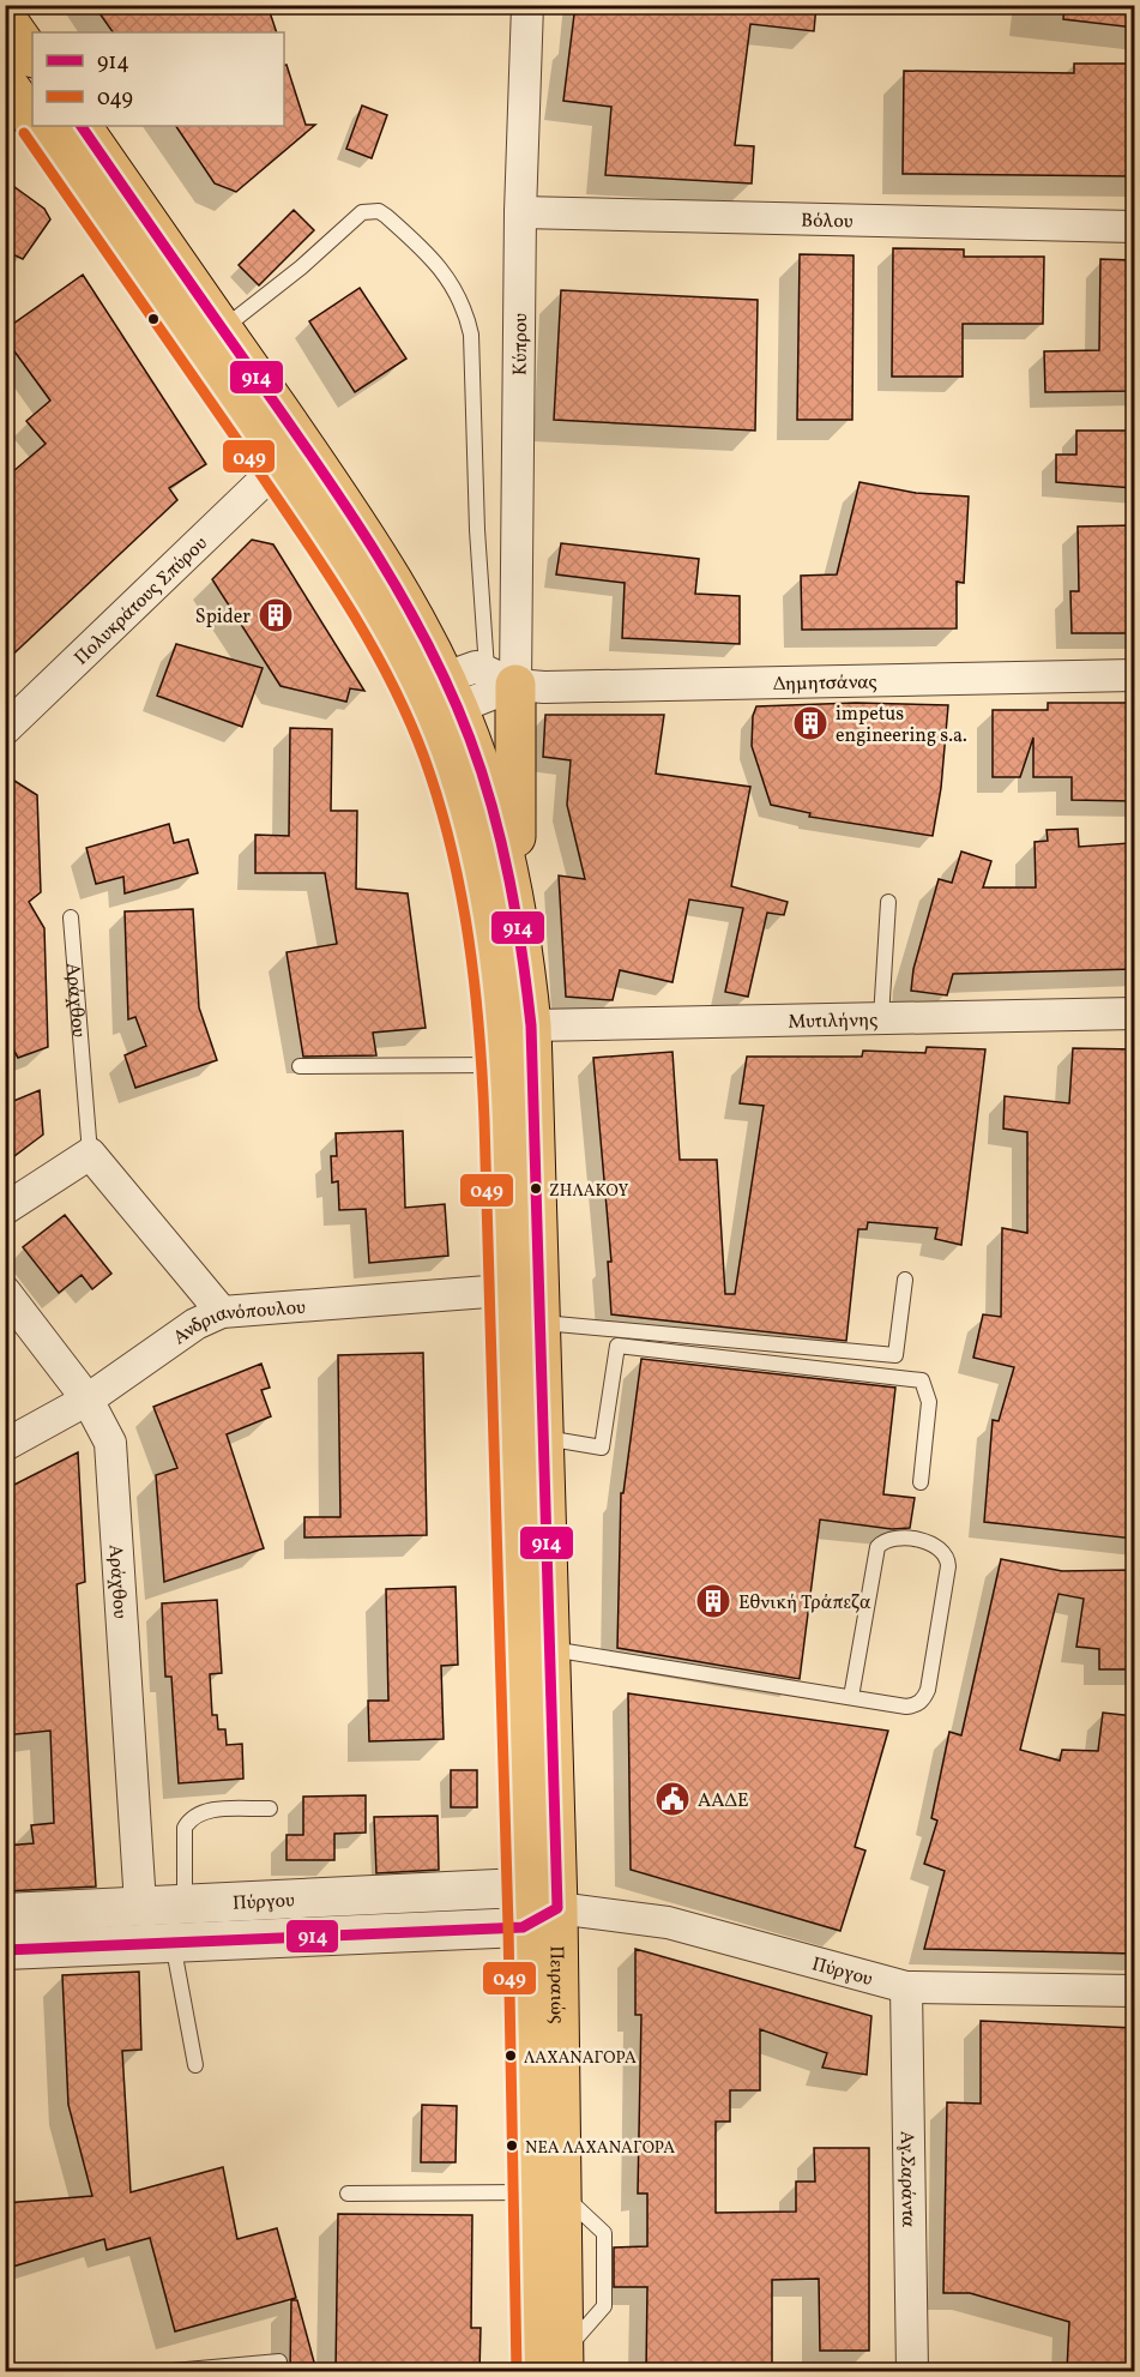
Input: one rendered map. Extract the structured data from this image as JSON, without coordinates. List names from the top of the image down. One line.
{"streets":{"main road":["Πειραιώς"],"street":["Βόλου","Κύπρου","Πολυκράτους Σπύρου","Δημητσάνας","Αράχθου","Μυτιλήνης","Ανδριανόπουλου","Πύργου","Αγ.Σαράντα"]},"crossings":[["Βόλου","Κύπρου"],["Κύπρου","Δημητσάνας"],["Πολυκράτους Σπύρου","Πειραιώς"],["Δημητσάνας","Πειραιώς"],["Αράχθου","Ανδριανόπουλου"],["Αράχθου","Πύργου"],["Μυτιλήνης","Πειραιώς"],["Ανδριανόπουλου","Πειραιώς"],["Πύργου","Πειραιώς"],["Πύργου","Αγ.Σαράντα"]],"places":{"building":["Spider","impetus engineering s.a.","Εθνική Τράπεζα"],"other":["ΖΗΛΑΚΟΥ","ΛΑΧΑΝΑΓΟΡΑ","ΝΕΑ ΛΑΧΑΝΑΓΟΡΑ"],"public building":["ΑΑΔΕ"]},"lines":["transit line 914","transit line 049"],"legend":["914","049"]}
